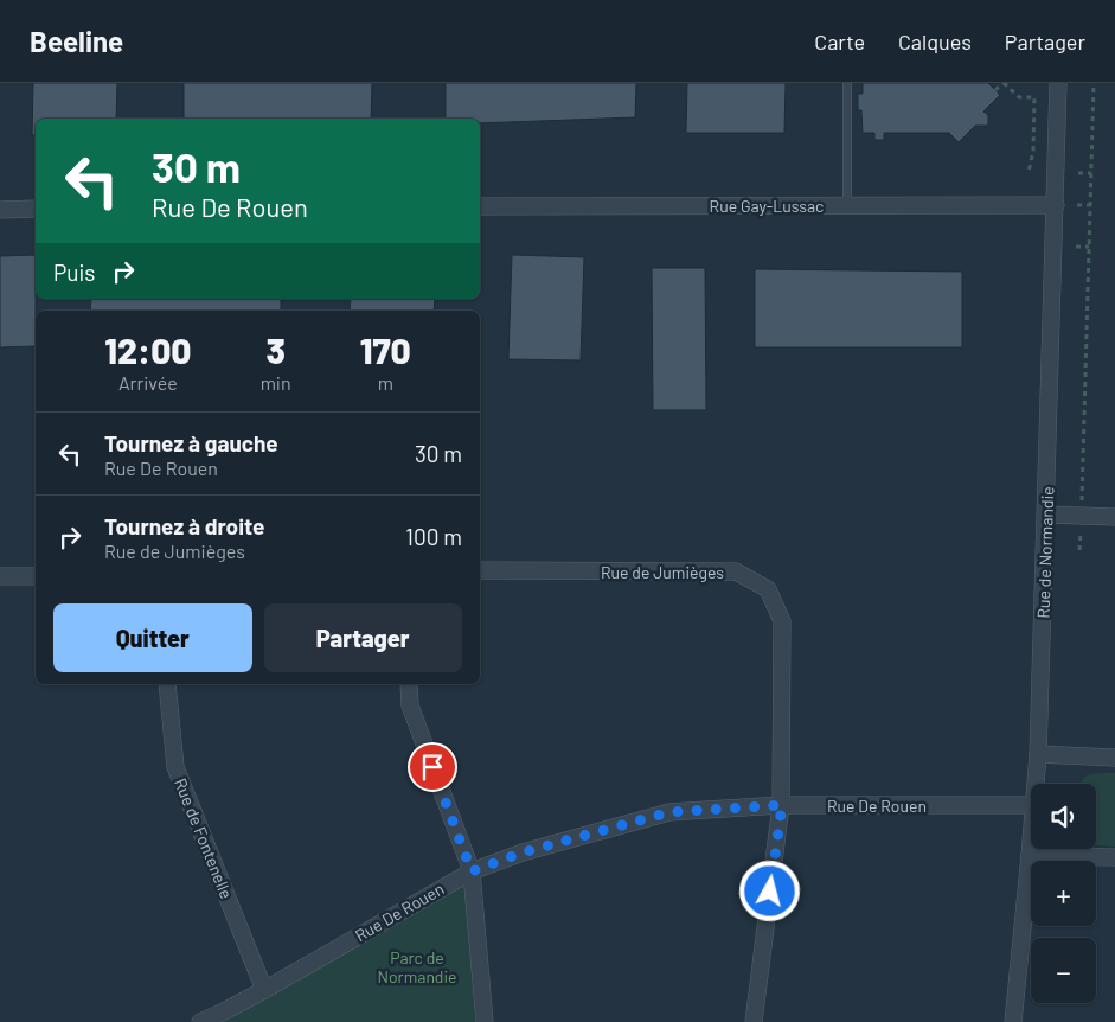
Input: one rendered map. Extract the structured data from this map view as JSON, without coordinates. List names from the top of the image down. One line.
{"streets":{"street":["Rue Gay-Lussac","Rue de Normandie","Rue de Jumièges","Rue De Rouen","Rue de Fontenelle"]},"crossings":[["Rue Gay-Lussac","Rue de Normandie"],["Rue de Jumièges","Rue De Rouen"],["Rue De Rouen","Rue de Fontenelle"]],"parks":["Parc de Normandie"],"page":{"header":"Beeline","nav":["Carte","Calques","Partager"],"turn":["30 m","Rue De Rouen"],"then":"Puis","eta":["12:00","Arrivée","3","min","170","m"],"list":[{"name":"Tournez à gauche","note":"Rue De Rouen","value":"30 m"},{"name":"Tournez à droite","note":"Rue de Jumièges","value":"100 m"}],"buttons":["Quitter","Partager"],"map_buttons":["+","−"]}}
